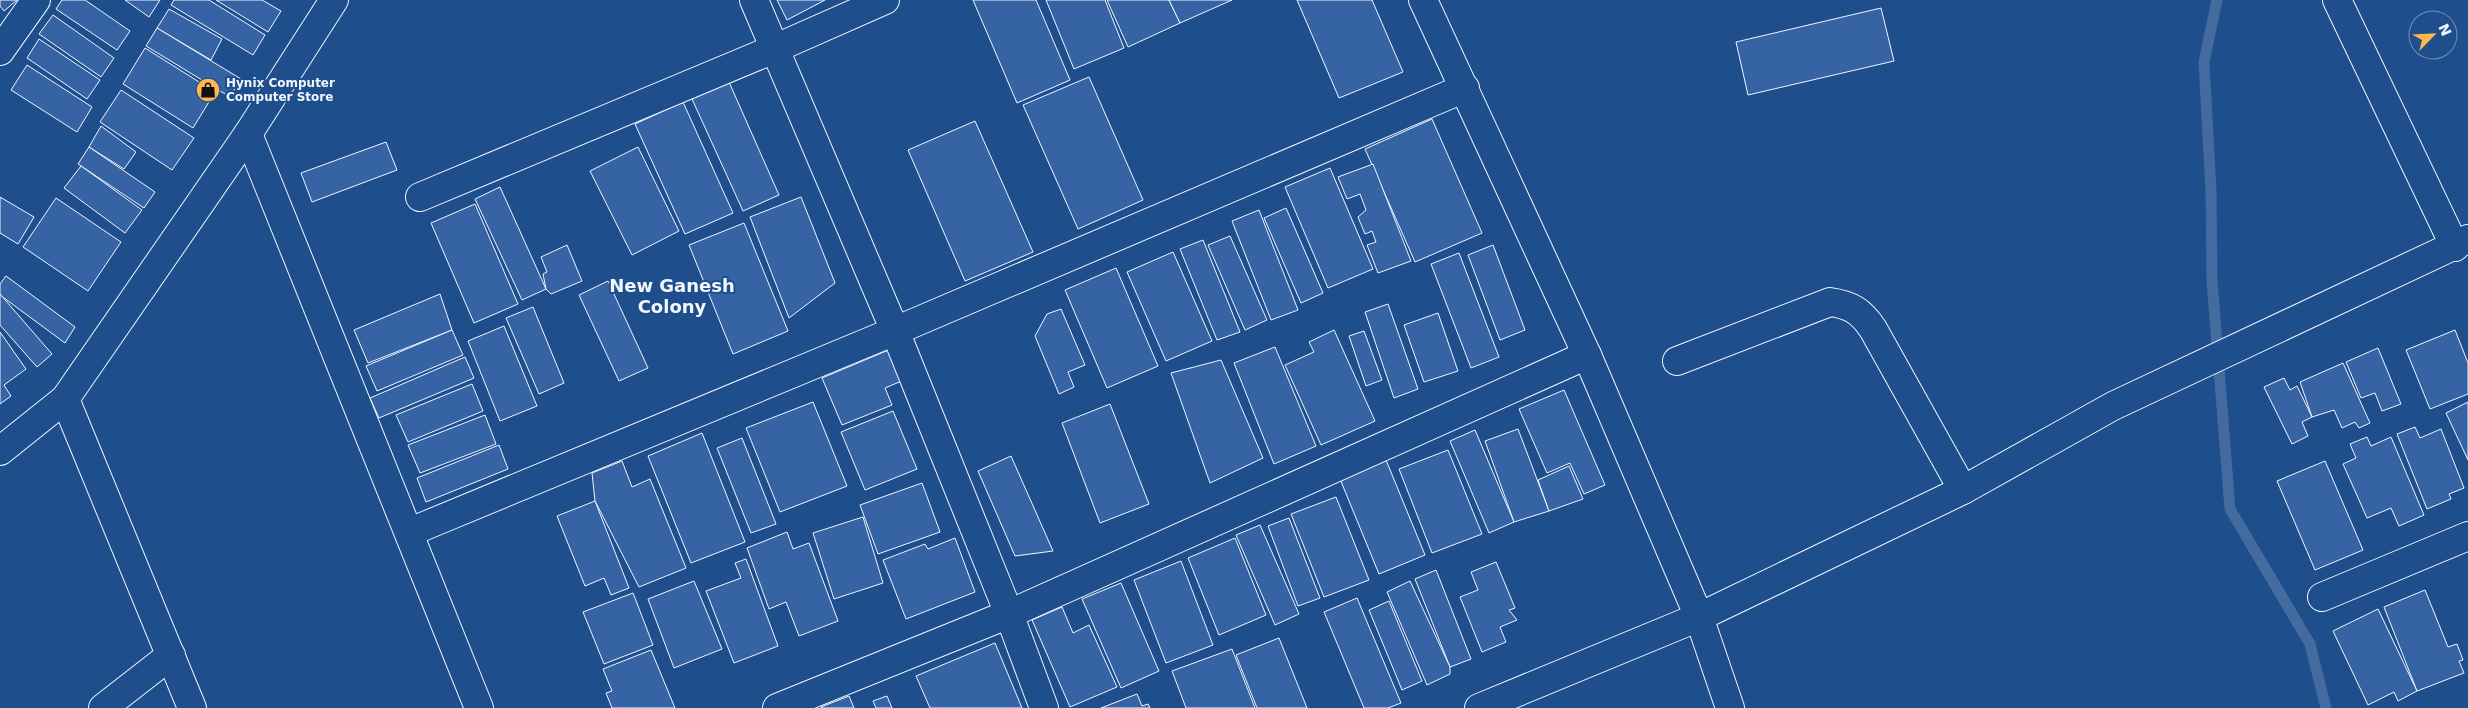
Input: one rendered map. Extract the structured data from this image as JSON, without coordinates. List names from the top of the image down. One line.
{"districts":["New Ganesh Colony"],"places":{"shop":["Hynix Computer Computer Store"]},"north":"top right"}
